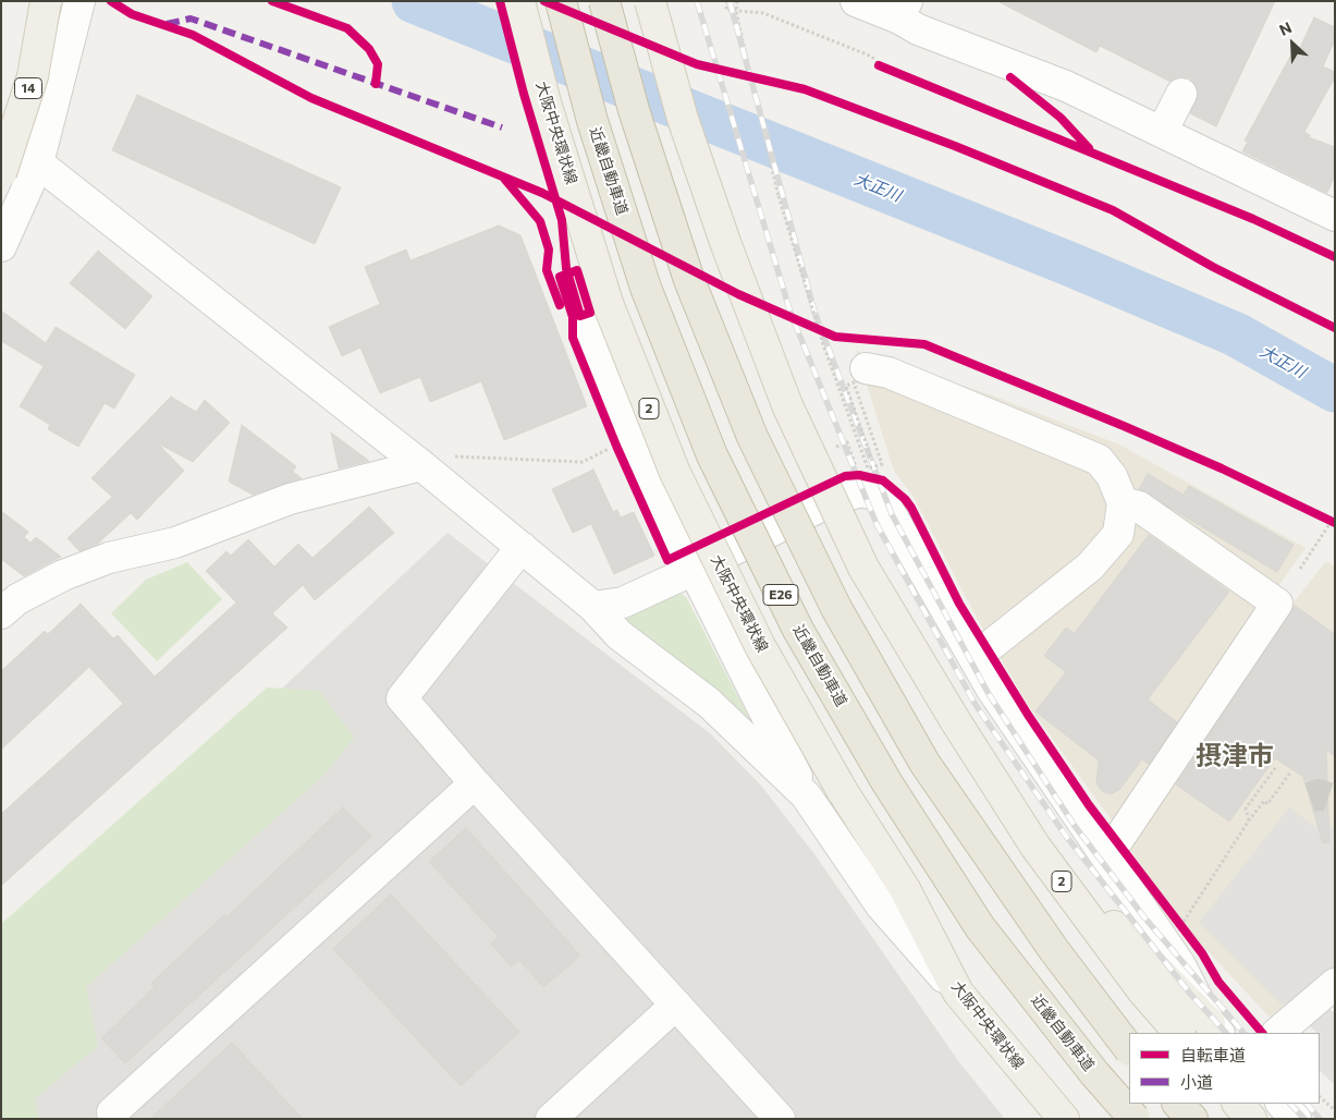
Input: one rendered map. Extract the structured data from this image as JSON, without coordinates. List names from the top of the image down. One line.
{"streets":{"highway":["近畿自動車道","E26"],"main road":["14","大阪中央環状線","2"]},"districts":["摂津市"],"water":["大正川"],"legend":["自転車道","小道"],"north":"top left"}
